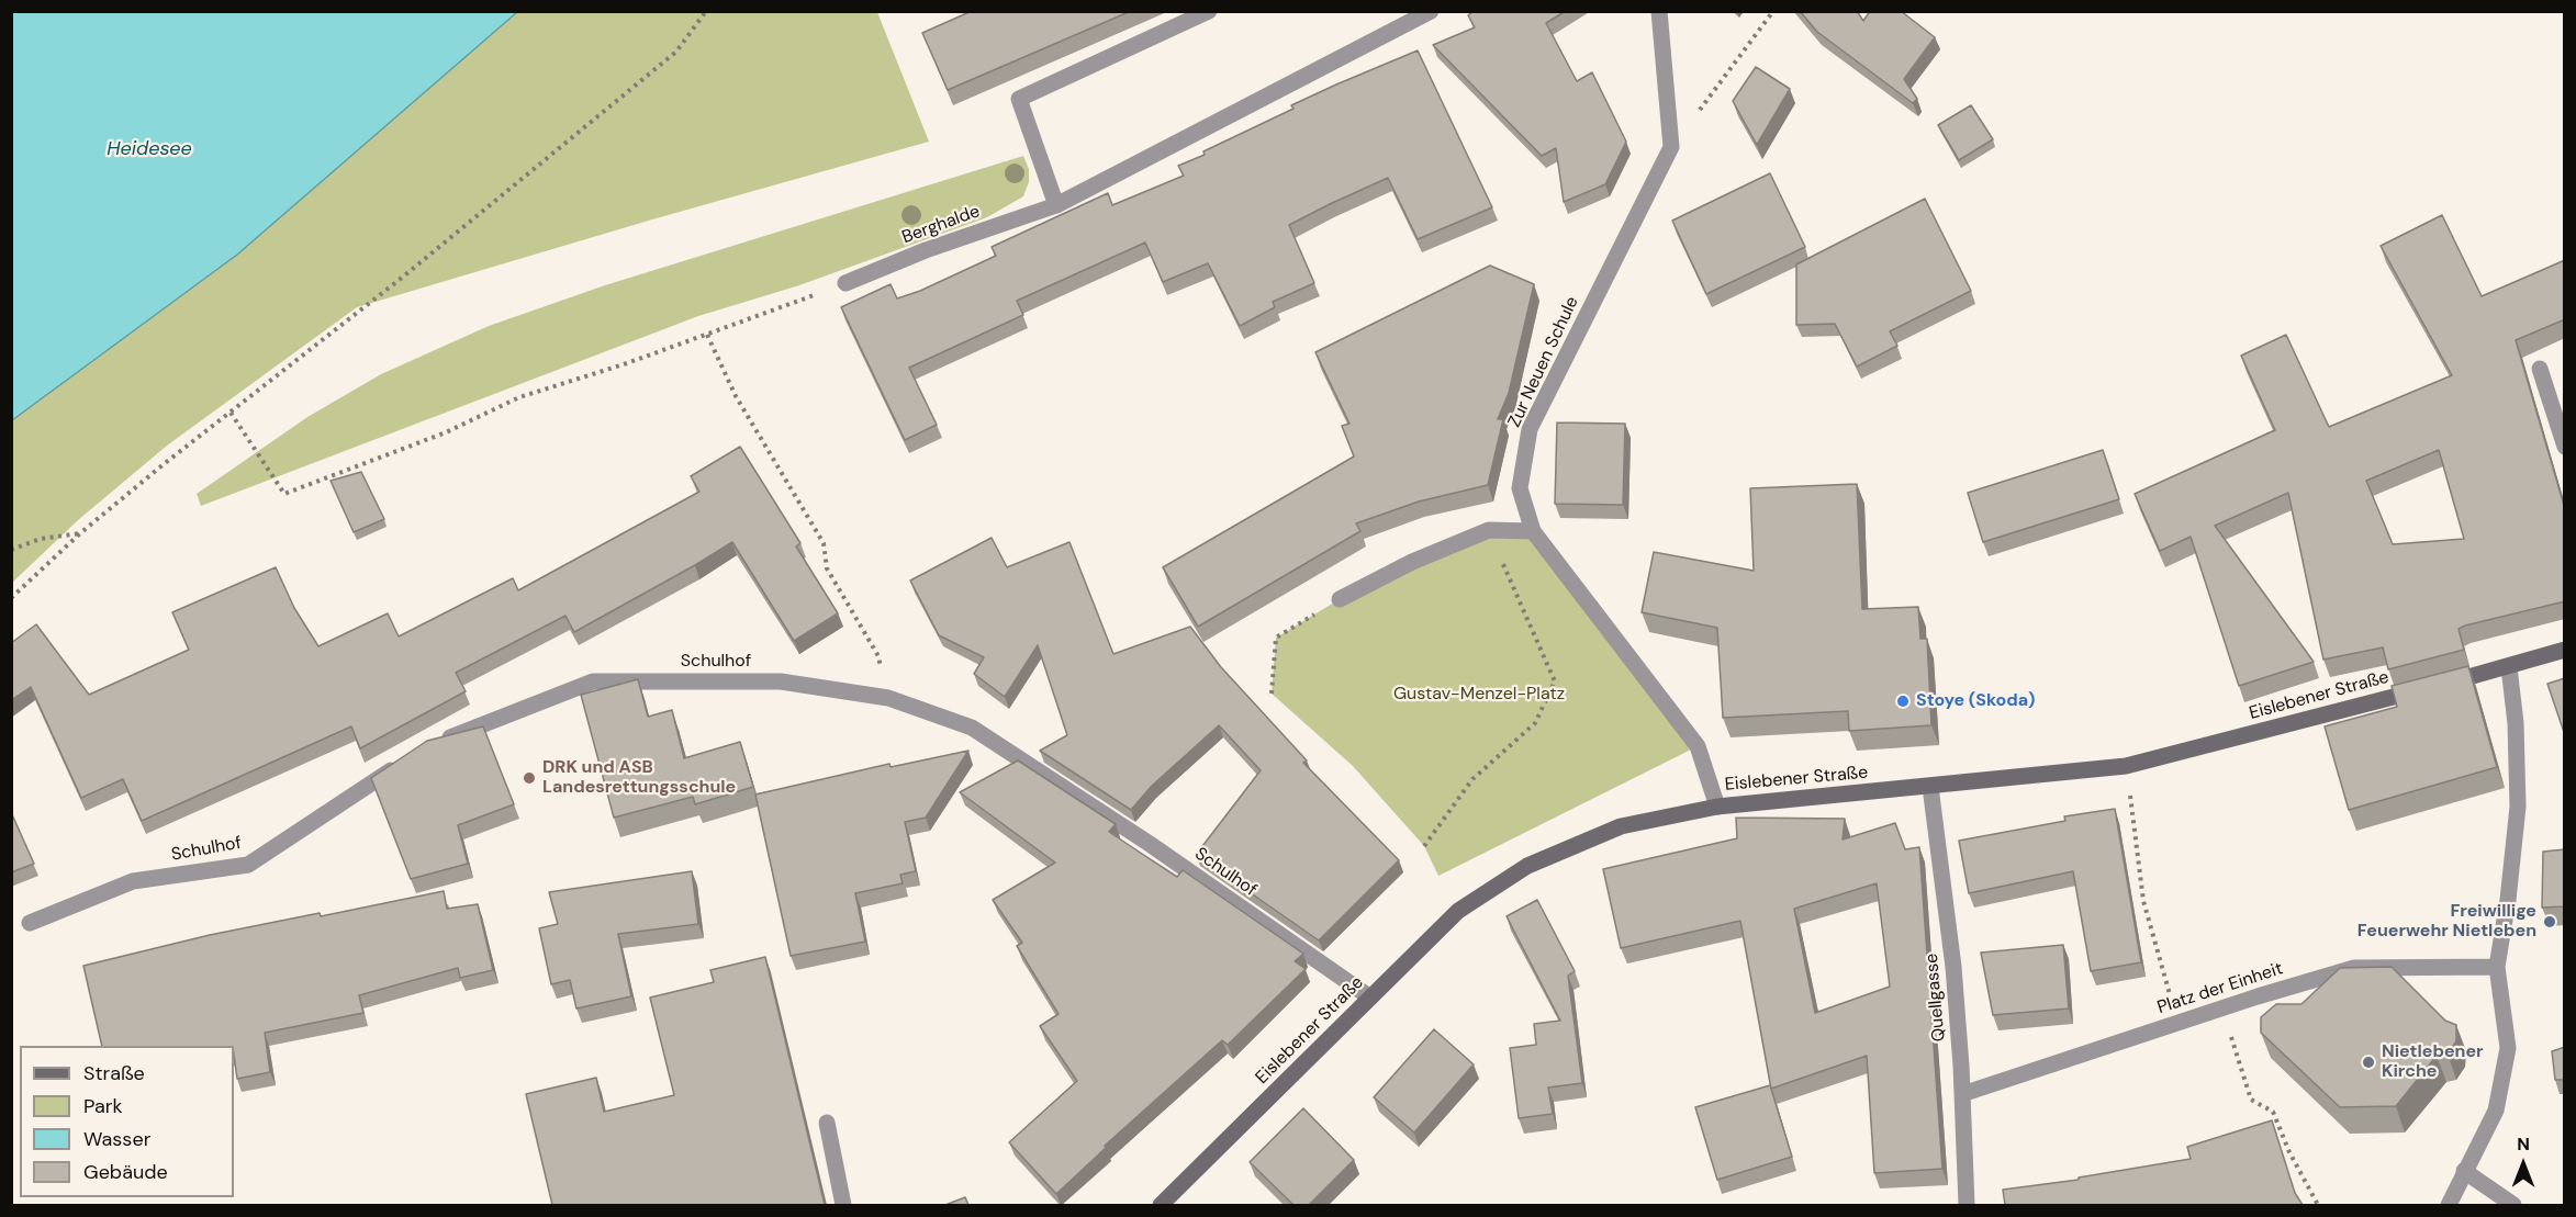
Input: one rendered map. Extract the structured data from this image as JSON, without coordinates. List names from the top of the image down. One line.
{"streets":{"street":["Berghalde","Zur Neuen Schule","Schulhof","Eislebener Straße","Platz der Einheit","Quellgasse"]},"crossings":[["Zur Neuen Schule","Eislebener Straße"],["Schulhof","Eislebener Straße"],["Eislebener Straße","Quellgasse"],["Platz der Einheit","Quellgasse"]],"water":["Heidesee"],"parks":["Gustav-Menzel-Platz"],"places":["Stoye (Skoda)","DRK und ASB Landesrettungsschule","Freiwillige Feuerwehr Nietleben","Nietlebener Kirche"],"legend":["Straße","Park","Wasser","Gebäude"],"north":"top"}
